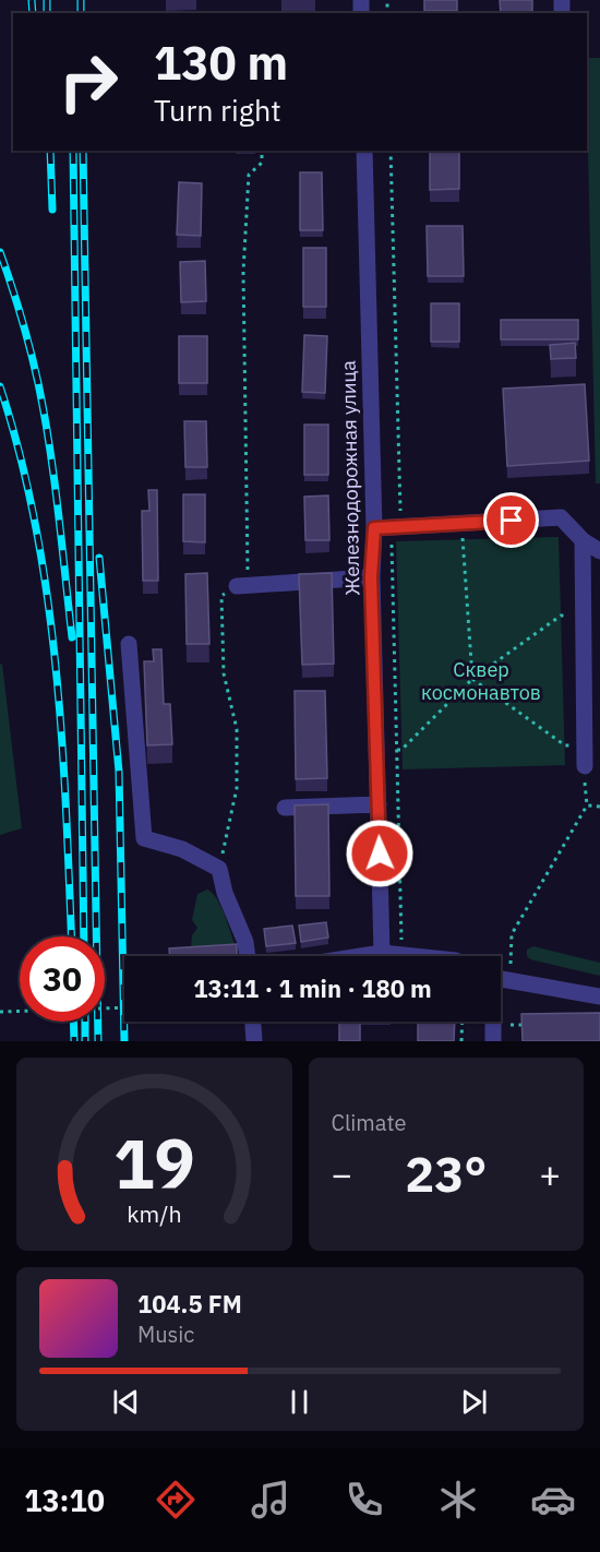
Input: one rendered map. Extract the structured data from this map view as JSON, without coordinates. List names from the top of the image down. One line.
{"streets":{"street":["Железнодорожная улица"]},"parks":["Сквер космонавтов"],"page":{"turn":["130 m","Turn right"],"limit":"30","trip":"13:11 · 1 min · 180 m","tile":"Climate","heat":["−","23°","+"],"song":["104.5 FM","Music"],"tabs":"13:10","gauge":["19","km/h"]}}
